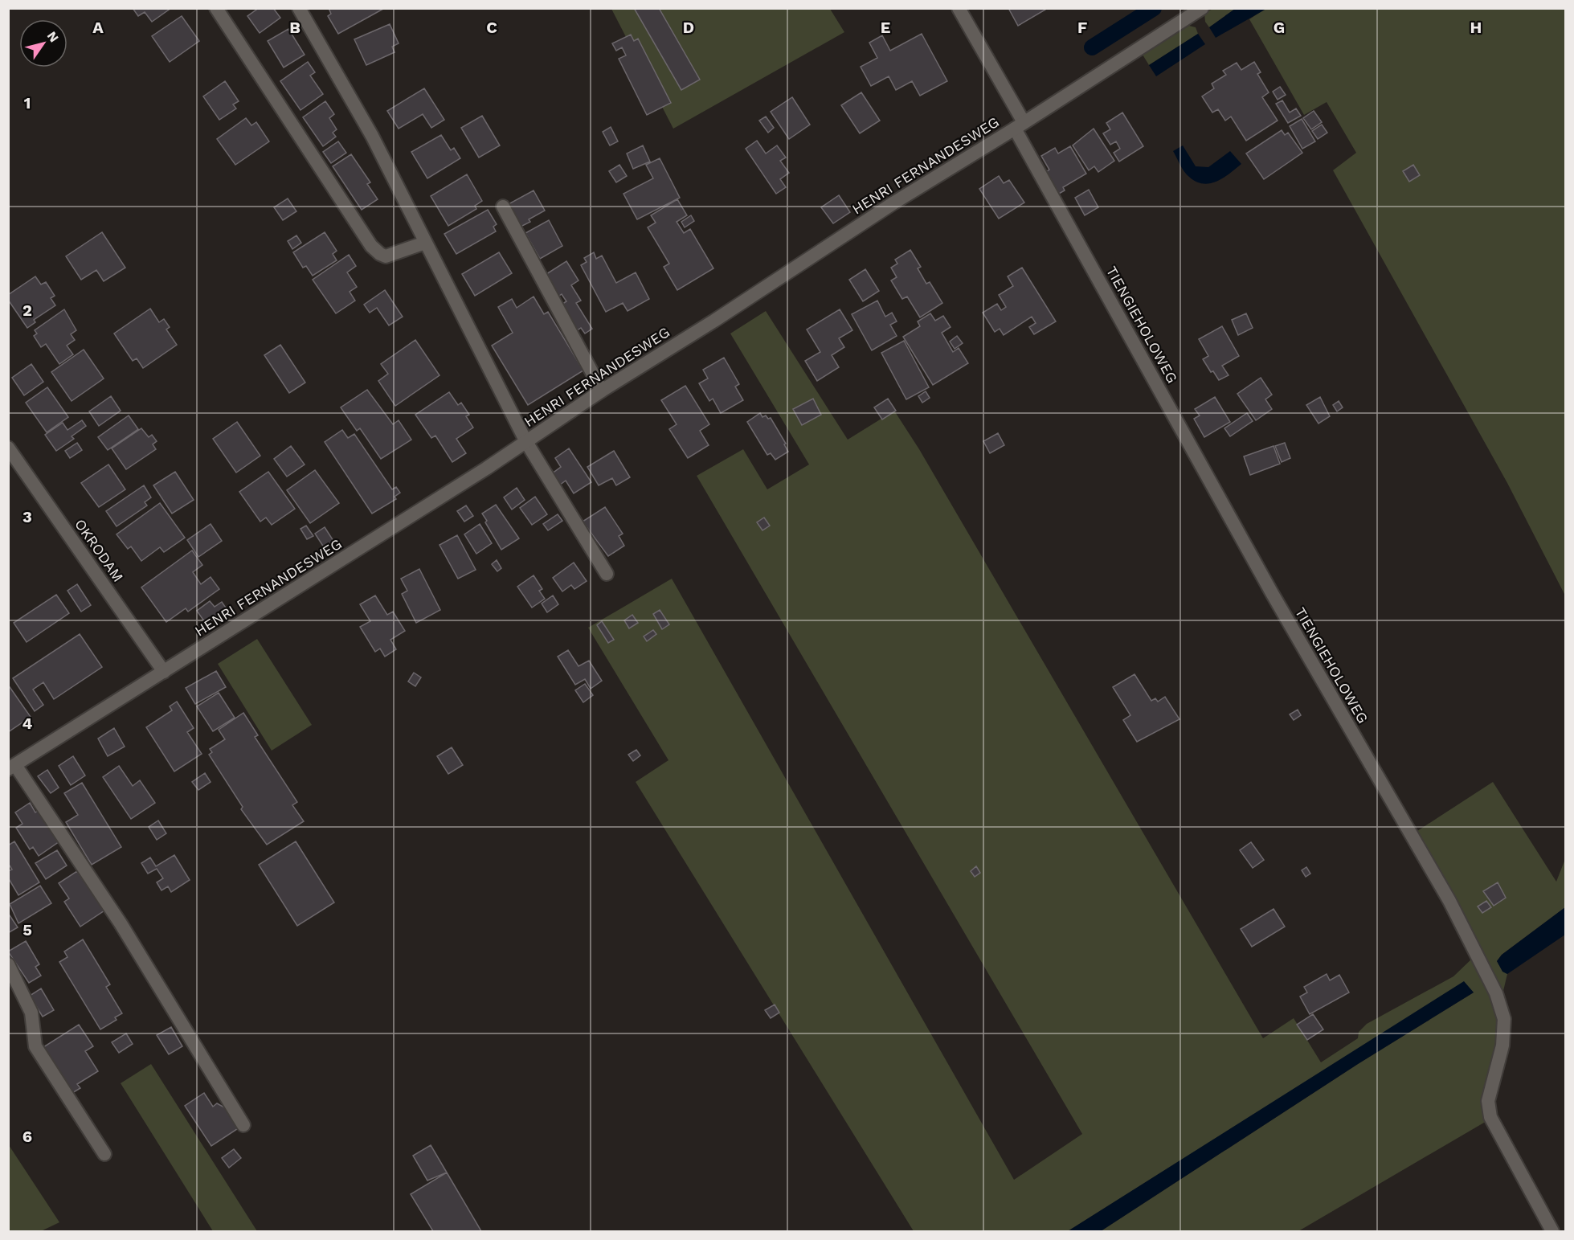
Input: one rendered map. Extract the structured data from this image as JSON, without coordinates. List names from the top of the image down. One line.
{"streets":{"street":["HENRI FERNANDESWEG","TIENGIEHOLOWEG","OKRODAM"]},"crossings":[["HENRI FERNANDESWEG","TIENGIEHOLOWEG"],["HENRI FERNANDESWEG","OKRODAM"]],"north":"top right","grid":{"columns":["A","B","C","D","E","F","G","H"],"rows":["1","2","3","4","5","6"]}}
